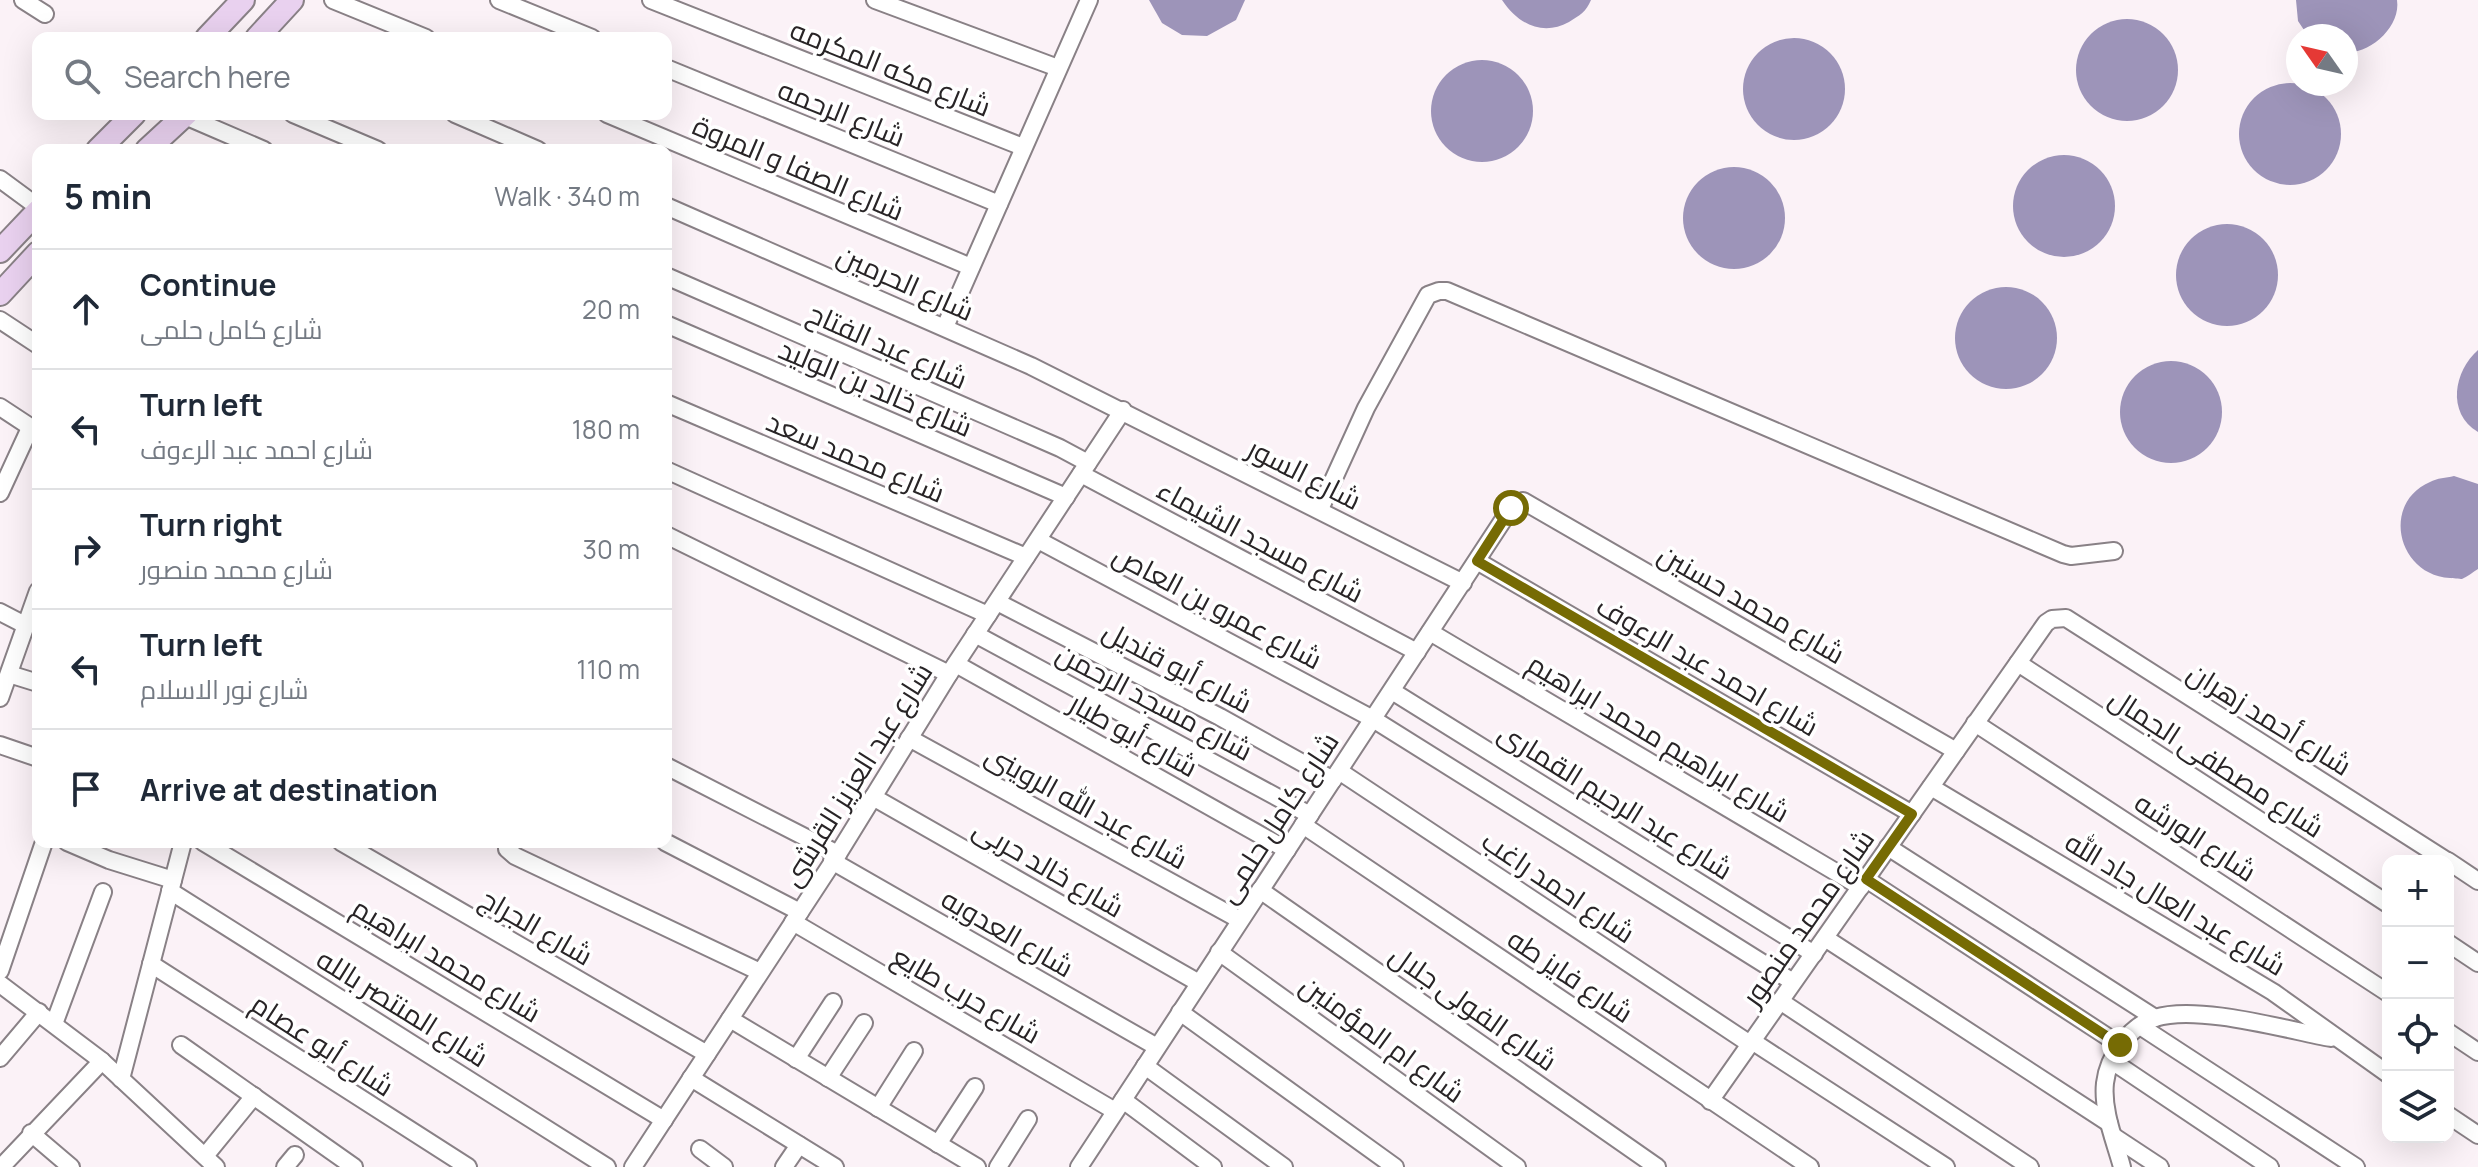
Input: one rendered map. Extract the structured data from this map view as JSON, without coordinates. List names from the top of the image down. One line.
{"streets":{"street":["شارع مكه المكرمه","شارع الرحمه","شارع الصفا و المروة","شارع الحرمين","شارع عبد الفتاح","شارع خالد بن الوليد","شارع محمد سعد","شارع السور","شارع مسجد الشيماء","شارع محمد حسنين","شارع عمرو بن العاص","شارع احمد عبد الرءوف","شارع أبو قنديل","شارع مسجد الرحمن","شارع أحمد زهران","شارع أبو طيار","شارع ابراهيم محمد ابراهيم","شارع مصطفى الجمال","شارع عبد العزيز القرشى","شارع عبد الرحيم القمارى","شارع عبد الله الروينى","شارع كامل حلمى","شارع الورشه","شارع خالد حربى","شارع احمد راغب","شارع عبد العال جاد الله","شارع محمد منصور","شارع الجراج","شارع العدويه","شارع محمد ابراهيم","شارع فايز طه","شارع حرب طايع","شارع المنتصر بالله","شارع الفولى جلال","شارع ام المؤمنين","شارع أبو عصام"]},"crossings":[["شارع الحرمين","شارع السور"],["شارع الحرمين","شارع عبد العزيز القرشى"],["شارع عبد الفتاح","شارع مسجد الشيماء"],["شارع عبد الفتاح","شارع عبد العزيز القرشى"],["شارع خالد بن الوليد","شارع عبد العزيز القرشى"],["شارع محمد سعد","شارع عبد العزيز القرشى"],["شارع السور","شارع عبد العزيز القرشى"],["شارع السور","شارع كامل حلمى"],["شارع مسجد الشيماء","شارع عبد العزيز القرشى"],["شارع مسجد الشيماء","شارع كامل حلمى"],["شارع محمد حسنين","شارع كامل حلمى"],["شارع محمد حسنين","شارع محمد منصور"],["شارع عمرو بن العاص","شارع عبد العزيز القرشى"],["شارع عمرو بن العاص","شارع كامل حلمى"],["شارع عمرو بن العاص","شارع محمد منصور"],["شارع احمد عبد الرءوف","شارع كامل حلمى"],["شارع احمد عبد الرءوف","شارع محمد منصور"],["شارع أبو قنديل","شارع عبد العزيز القرشى"],["شارع أبو قنديل","شارع كامل حلمى"],["شارع أبو قنديل","شارع احمد راغب"],["شارع مسجد الرحمن","شارع عبد العزيز القرشى"],["شارع مسجد الرحمن","شارع كامل حلمى"],["شارع مسجد الرحمن","شارع فايز طه"],["شارع أحمد زهران","شارع محمد منصور"],["شارع أبو طيار","شارع عبد العزيز القرشى"],["شارع أبو طيار","شارع كامل حلمى"],["شارع ابراهيم محمد ابراهيم","شارع كامل حلمى"],["شارع ابراهيم محمد ابراهيم","شارع محمد منصور"],["شارع مصطفى الجمال","شارع محمد منصور"],["شارع عبد العزيز القرشى","شارع عبد الله الروينى"],["شارع عبد العزيز القرشى","شارع خالد حربى"],["شارع عبد العزيز القرشى","شارع الجراج"],["شارع عبد العزيز القرشى","شارع العدويه"],["شارع عبد العزيز القرشى","شارع محمد ابراهيم"],["شارع عبد العزيز القرشى","شارع حرب طايع"],["شارع عبد الرحيم القمارى","شارع كامل حلمى"],["شارع عبد الرحيم القمارى","شارع محمد منصور"],["شارع عبد الله الروينى","شارع كامل حلمى"],["شارع كامل حلمى","شارع خالد حربى"],["شارع كامل حلمى","شارع احمد راغب"],["شارع كامل حلمى","شارع العدويه"],["شارع كامل حلمى","شارع فايز طه"],["شارع كامل حلمى","شارع حرب طايع"],["شارع كامل حلمى","شارع الفولى جلال"],["شارع كامل حلمى","شارع ام المؤمنين"],["شارع الورشه","شارع محمد منصور"],["شارع احمد راغب","شارع محمد منصور"],["شارع عبد العال جاد الله","شارع محمد منصور"],["شارع محمد منصور","شارع فايز طه"]],"north":"top left","page":{"search":"Search here","heading":["5 min","Walk · 340 m"],"list":[["Continue","شارع كامل حلمى","20 m"],["Turn left","شارع احمد عبد الرءوف","180 m"],["Turn right","شارع محمد منصور","30 m"],["Turn left","شارع نور الاسلام","110 m"],"Arrive at destination"],"map_buttons":["+","−"]}}
